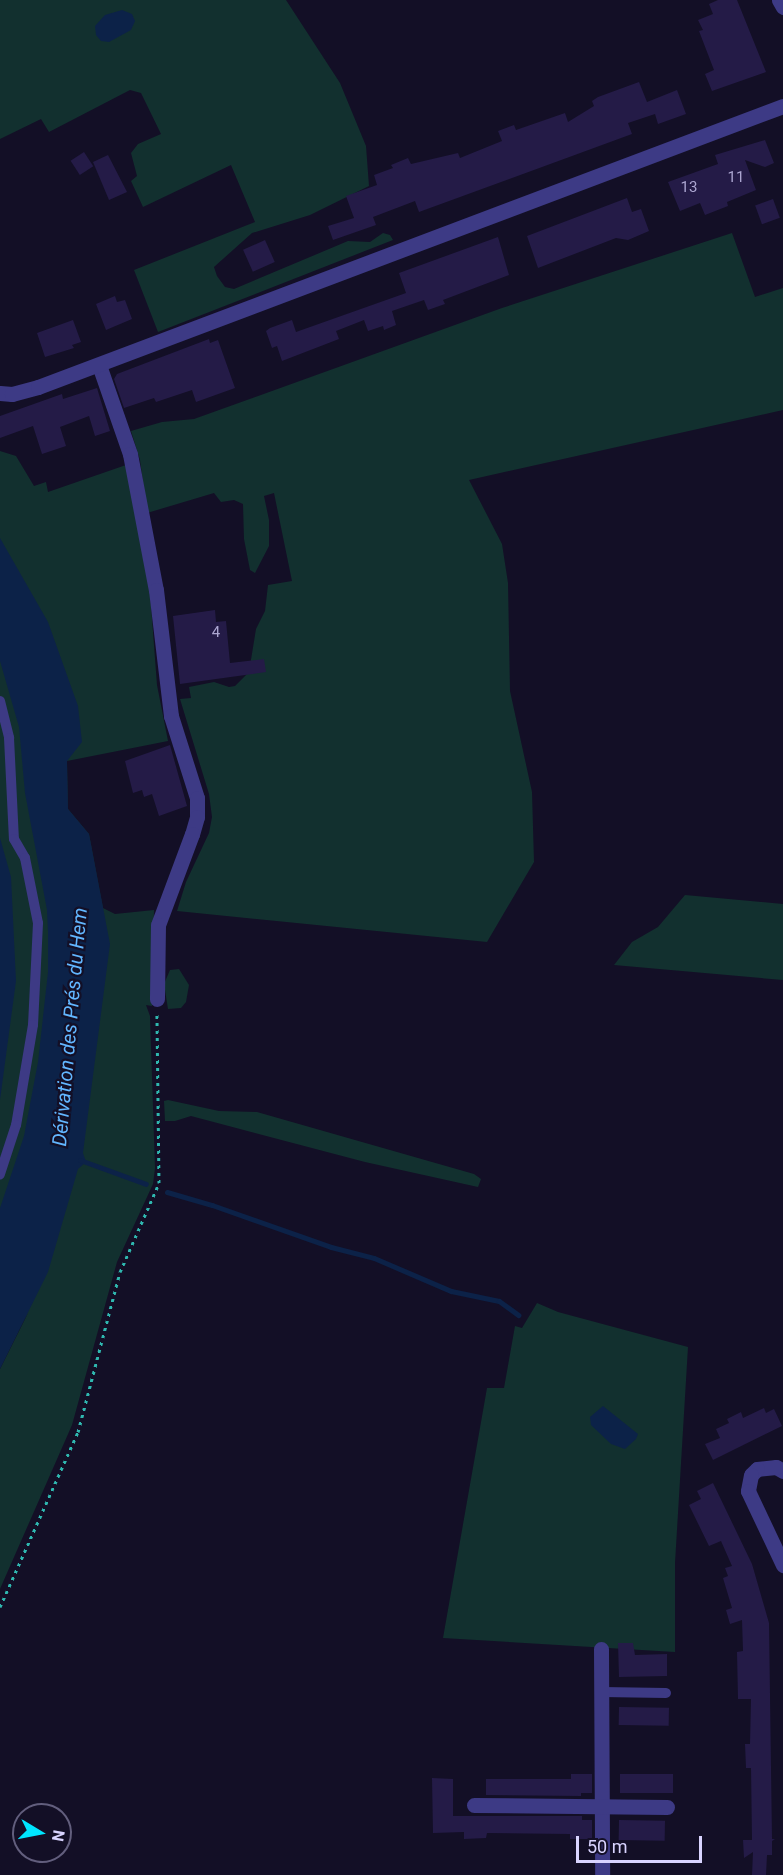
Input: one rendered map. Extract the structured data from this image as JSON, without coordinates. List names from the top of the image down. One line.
{"water":["Dérivation des Prés du Hem"],"house_numbers":["11","13","4"],"scale_bar":"50 m","north":"right"}
